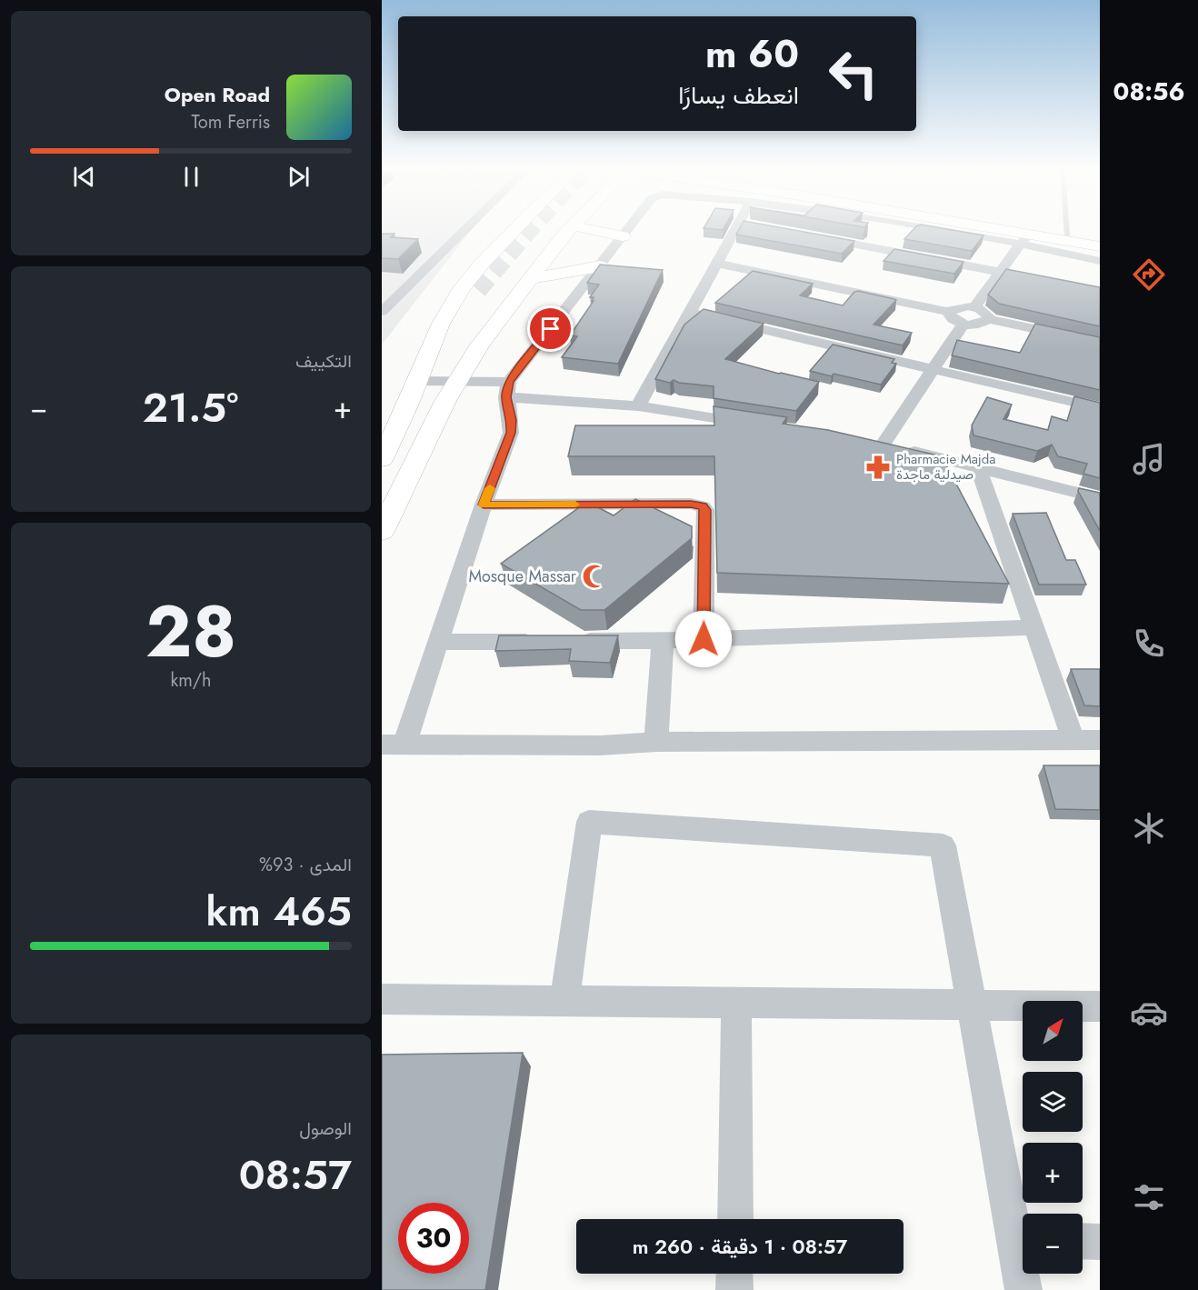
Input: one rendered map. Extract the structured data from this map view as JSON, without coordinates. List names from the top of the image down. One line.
{"places":{"pharmacy":["Pharmacie Majda صيدلية ماجدة"],"mosque":["Mosque Massar"]},"north":"top right","page":{"tabs":"08:56","turn":["60 m","انعطف يسارًا"],"song":["Open Road","Tom Ferris"],"tile":["التكييف",["28","km/h"],["المدى · 93%","465 km"],["الوصول","08:57"]],"heat":["−","21.5°","+"],"map_buttons":["+","−"],"limit":"30","trip":"08:57 · 1 دقيقة · 260 m"}}
